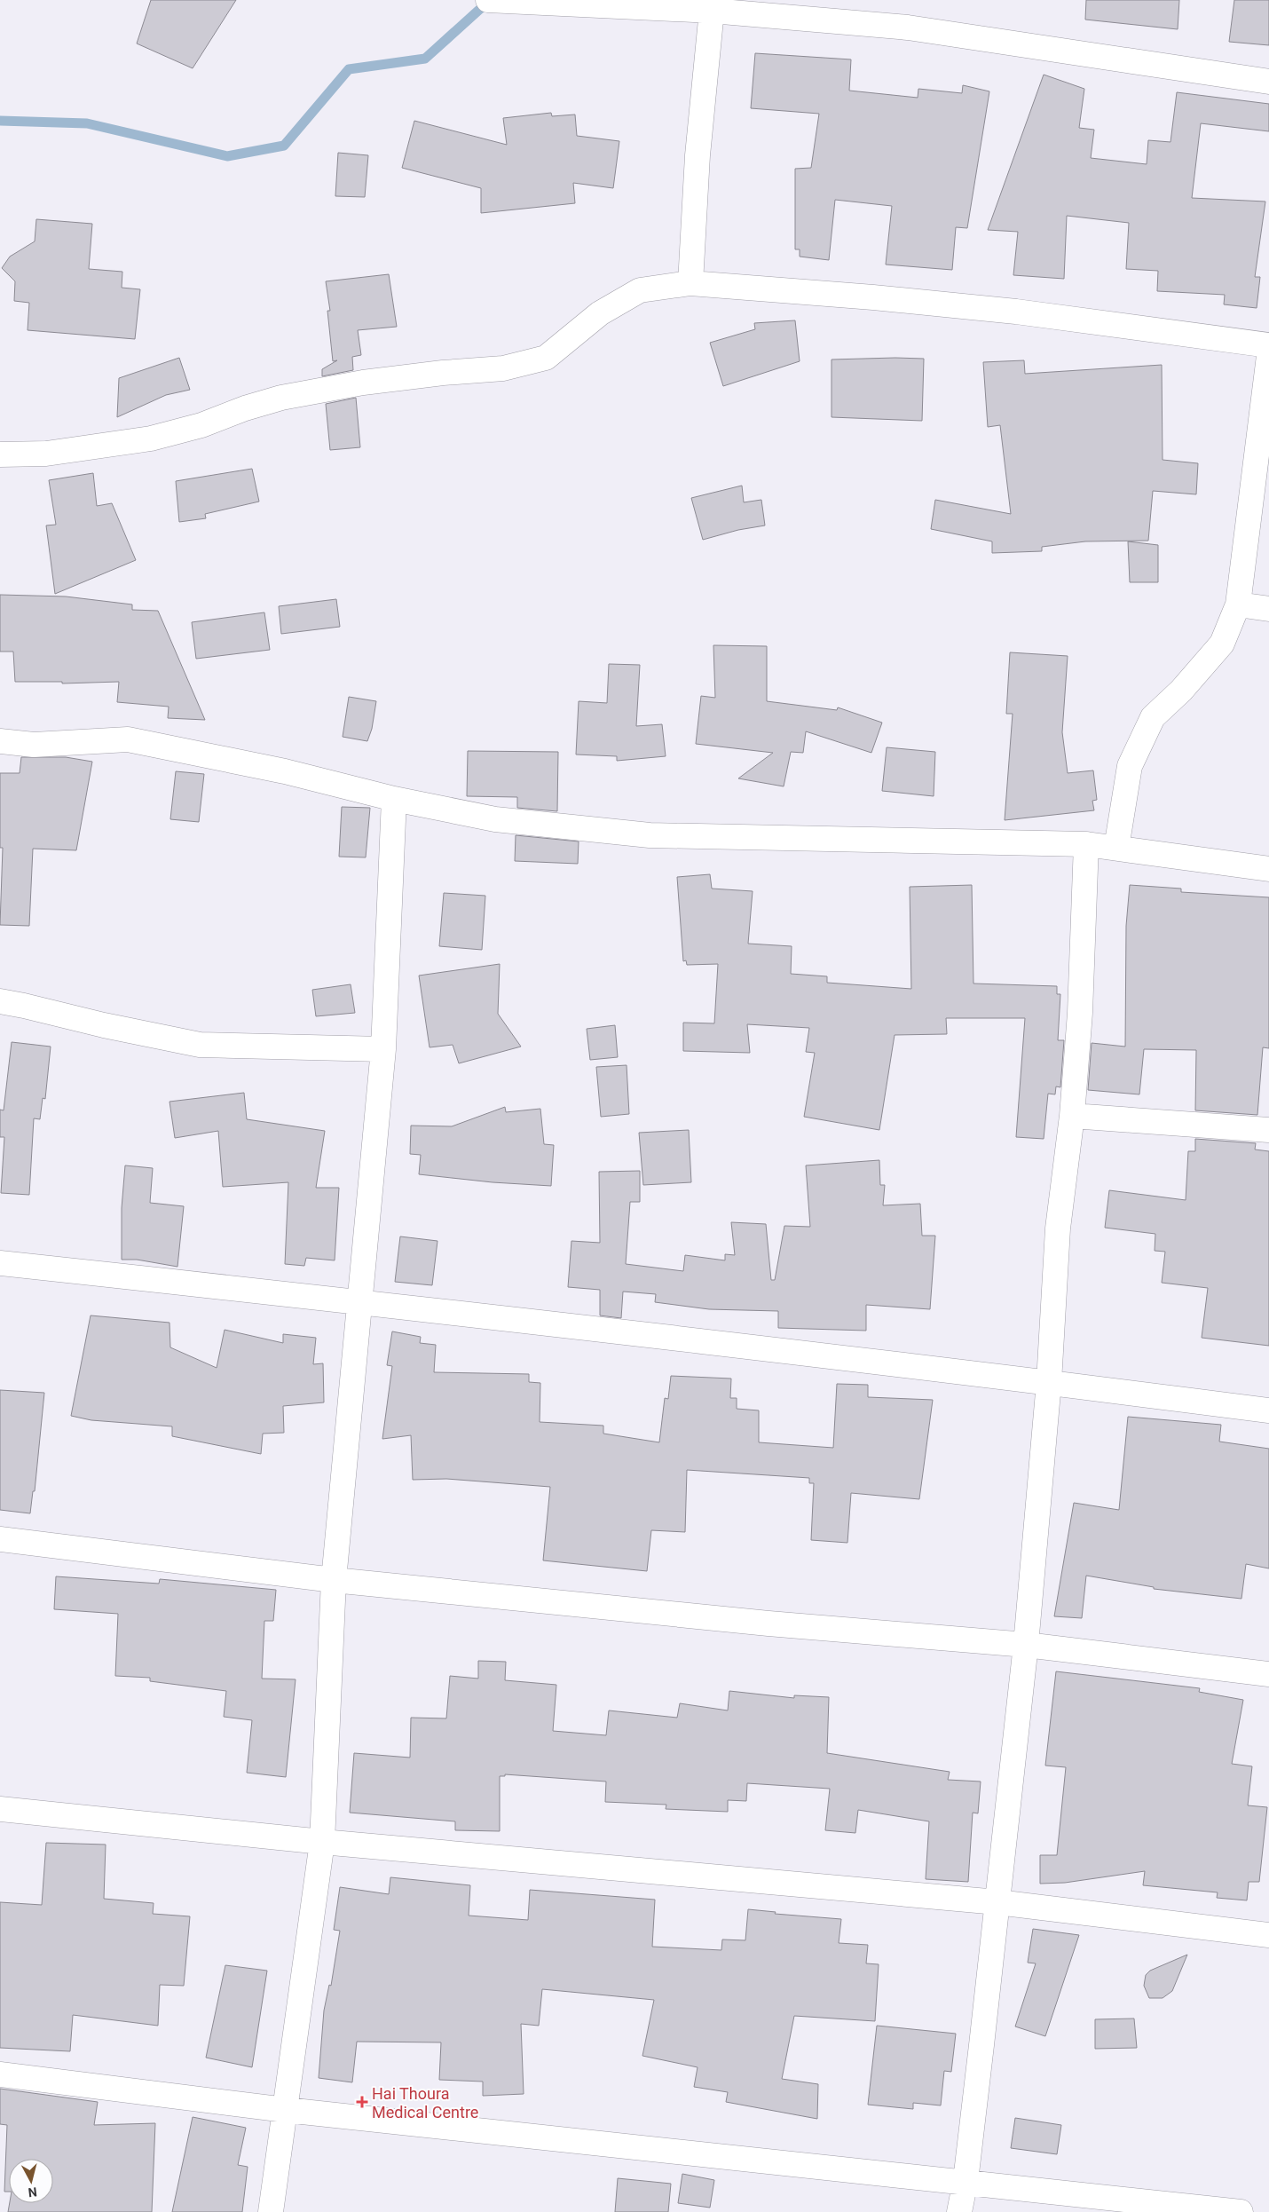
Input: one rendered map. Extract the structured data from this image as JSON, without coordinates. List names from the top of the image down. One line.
{"places":{"health":["Hai Thoura Medical Centre"]},"north":"bottom"}
